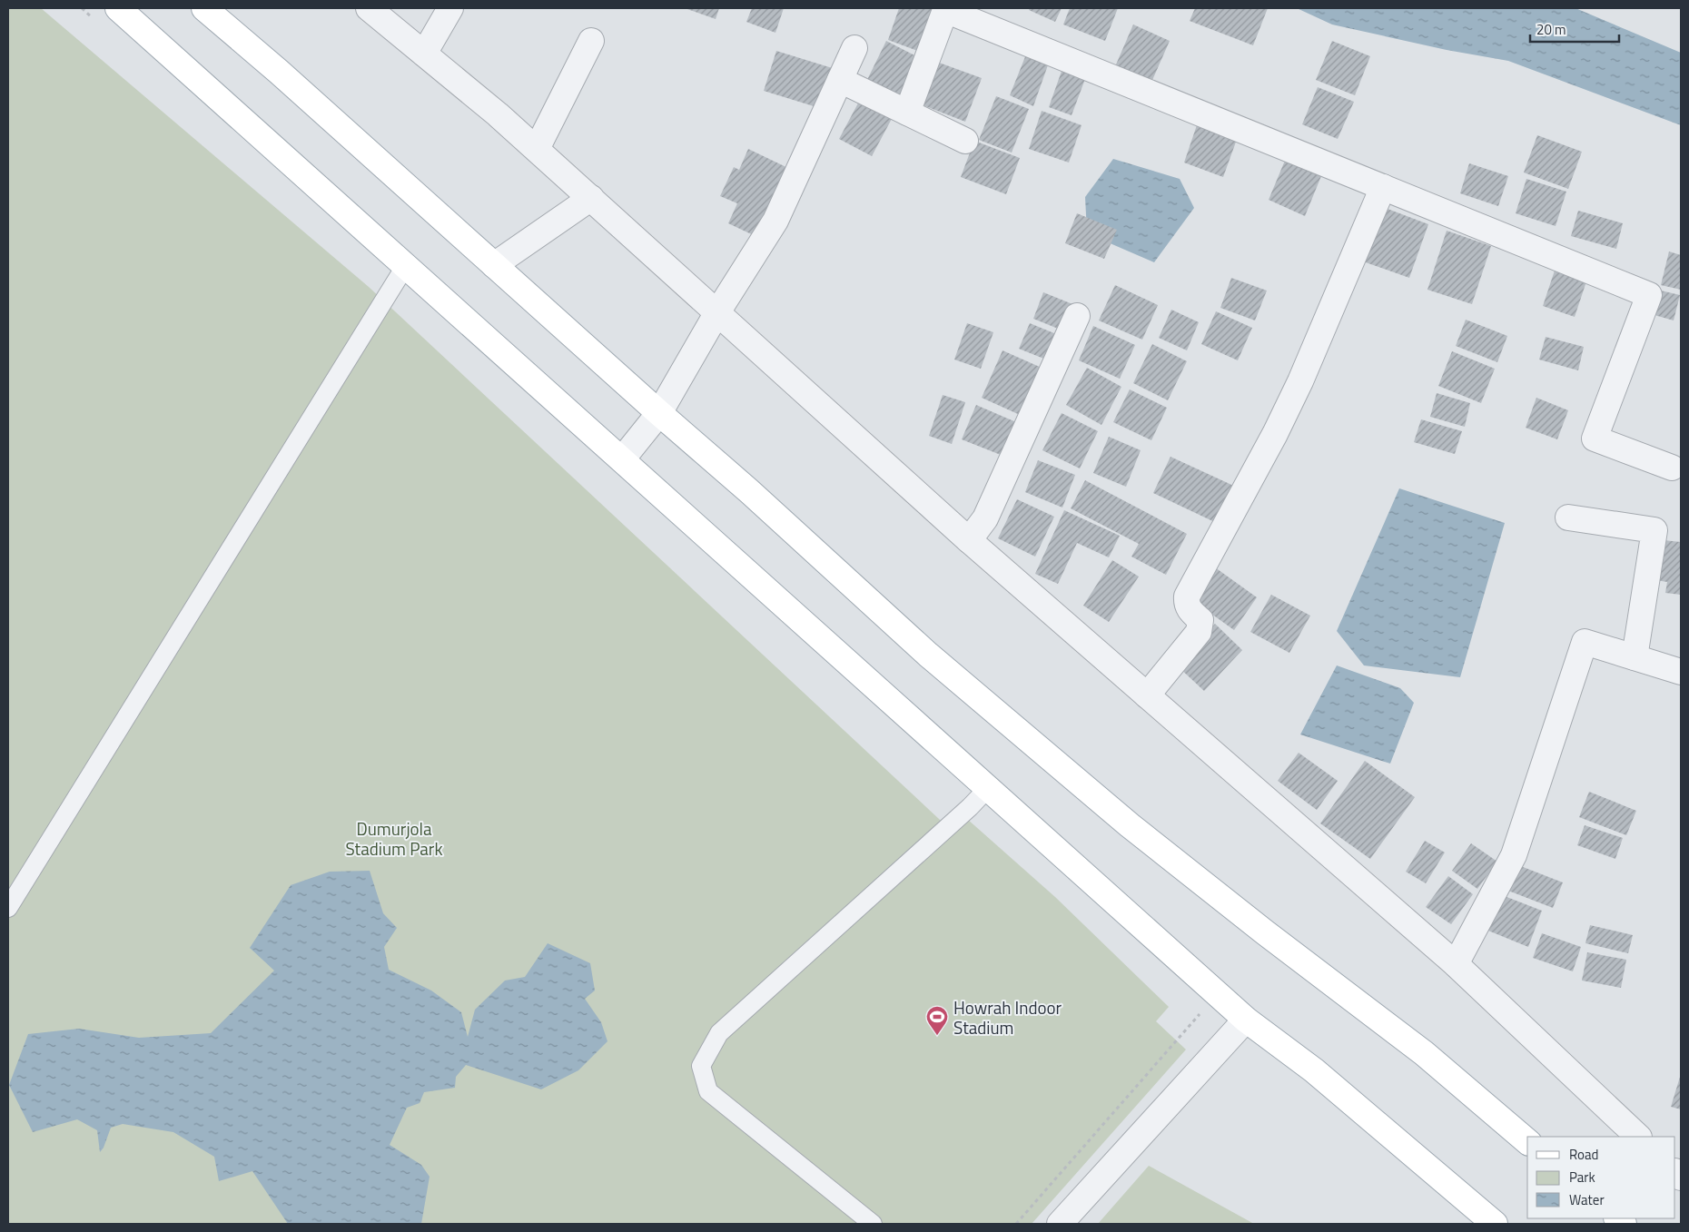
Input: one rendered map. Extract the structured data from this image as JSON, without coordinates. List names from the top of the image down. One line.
{"parks":["Dumurjola Stadium Park"],"places":{"sports":["Howrah Indoor Stadium"]},"legend":["Road","Park","Water"],"scale_bar":"20 m"}
